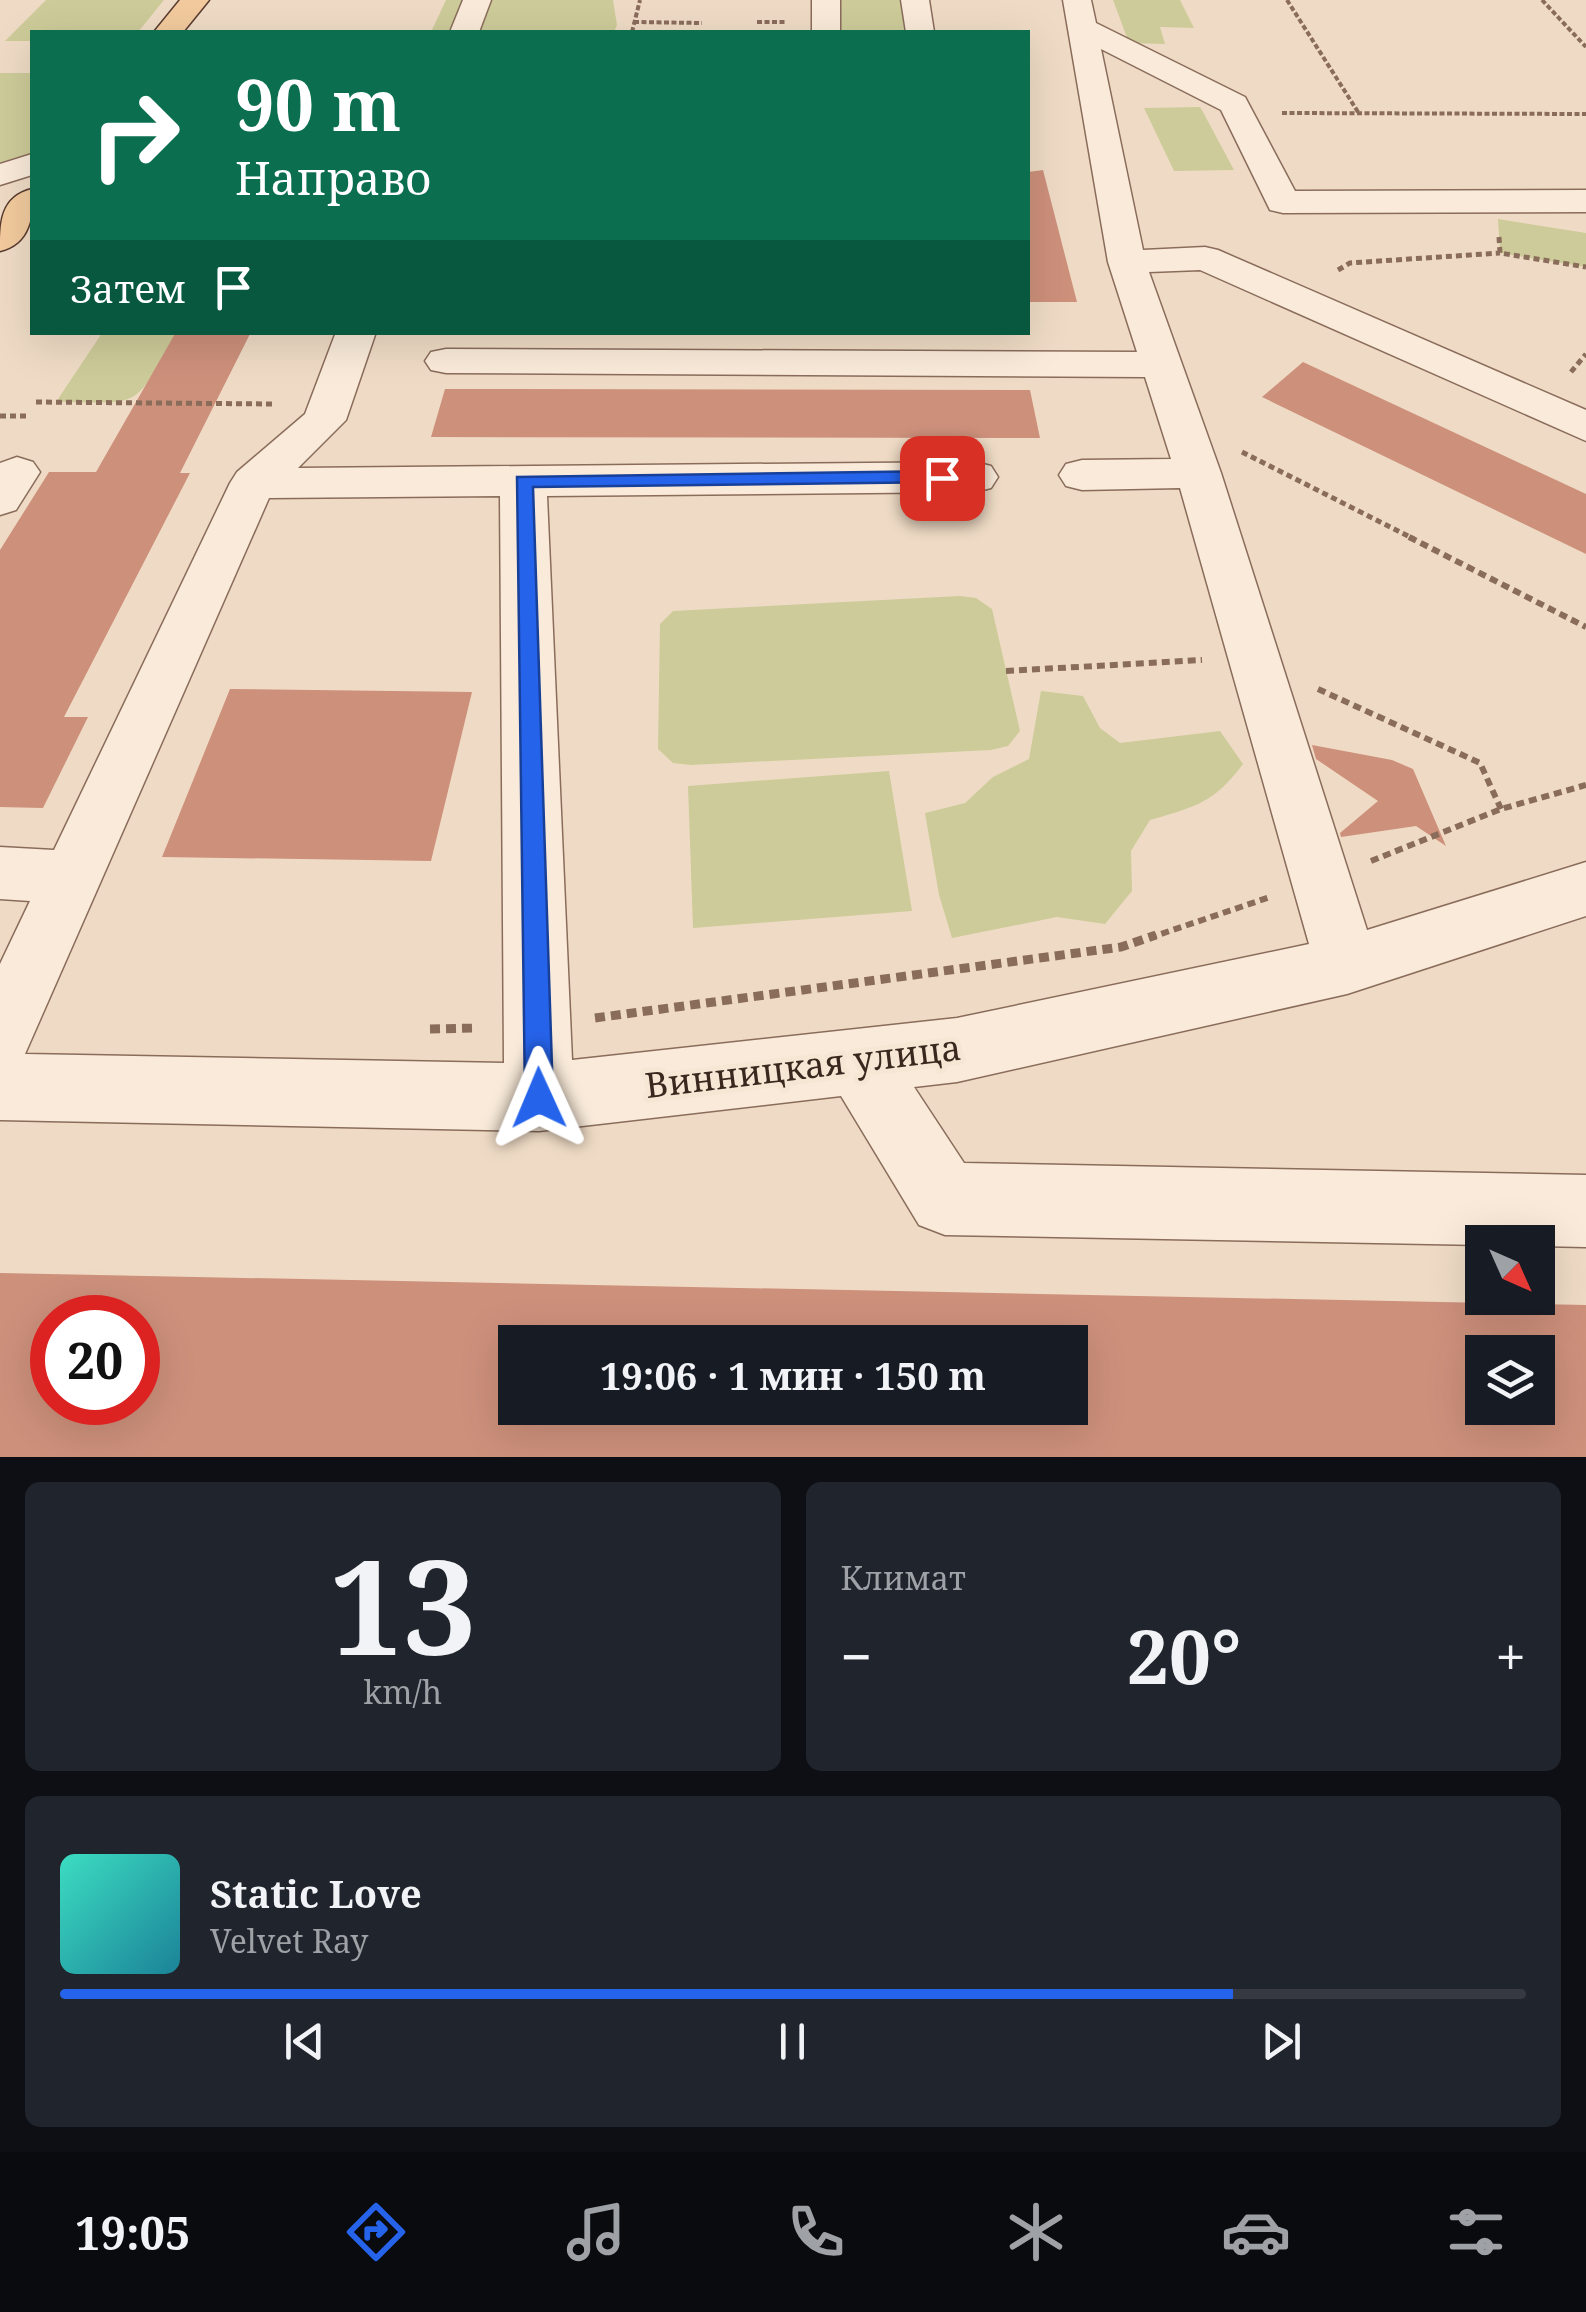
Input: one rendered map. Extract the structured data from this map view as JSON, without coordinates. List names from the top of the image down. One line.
{"streets":{"street":["Винницкая улица"]},"north":"bottom right","page":{"turn":["90 m","Направо"],"then":"Затем","limit":"20","trip":"19:06 · 1 мин · 150 m","tile":[["13","km/h"],"Климат"],"heat":["−","20°","+"],"song":["Static Love","Velvet Ray"],"tabs":"19:05"}}
